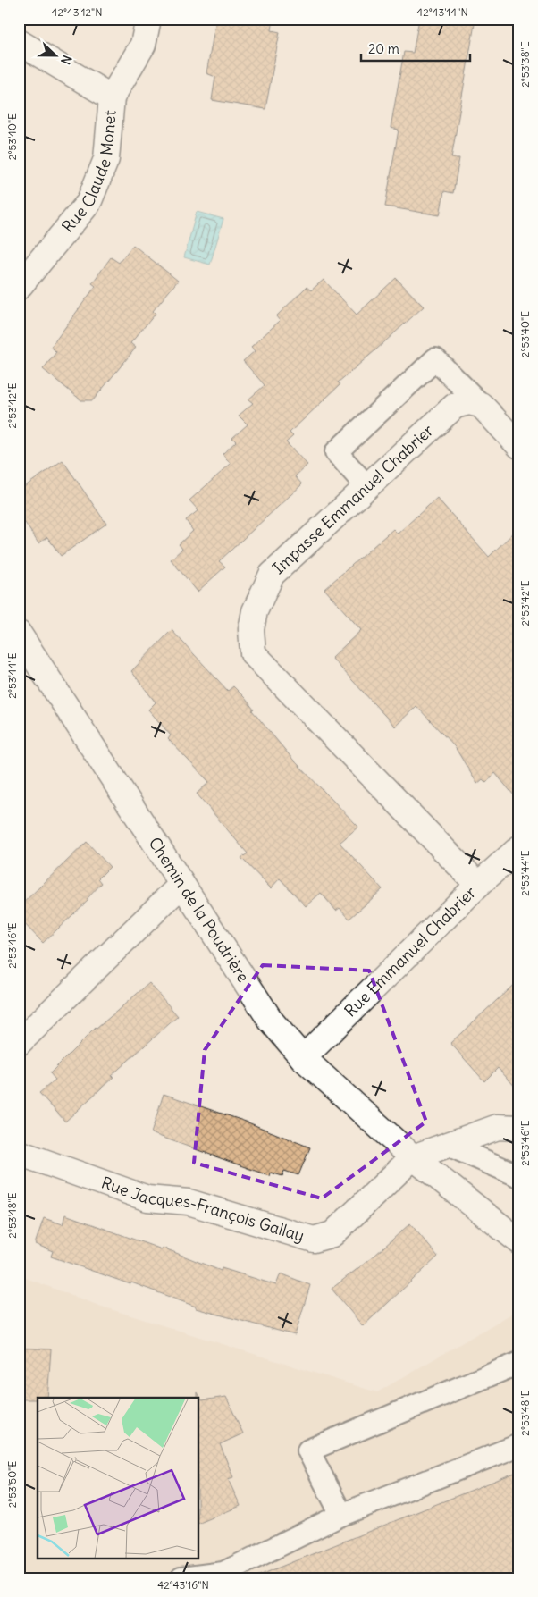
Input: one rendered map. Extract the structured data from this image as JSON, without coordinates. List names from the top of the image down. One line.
{"streets":{"street":["Rue Claude Monet","Impasse Emmanuel Chabrier","Chemin de la Poudrière","Rue Emmanuel Chabrier","Rue Jacques-François Gallay"]},"crossings":[["Impasse Emmanuel Chabrier","Rue Emmanuel Chabrier"],["Chemin de la Poudrière","Rue Emmanuel Chabrier"],["Chemin de la Poudrière","Rue Jacques-François Gallay"]],"scale_bar":"20 m","north":"right","coordinates":["42°43'12\"N","42°43'14\"N","2°53'38\"E","2°53'40\"E","2°53'42\"E","2°53'44\"E","2°53'46\"E","2°53'48\"E","2°53'50\"E","42°43'16\"N"]}
